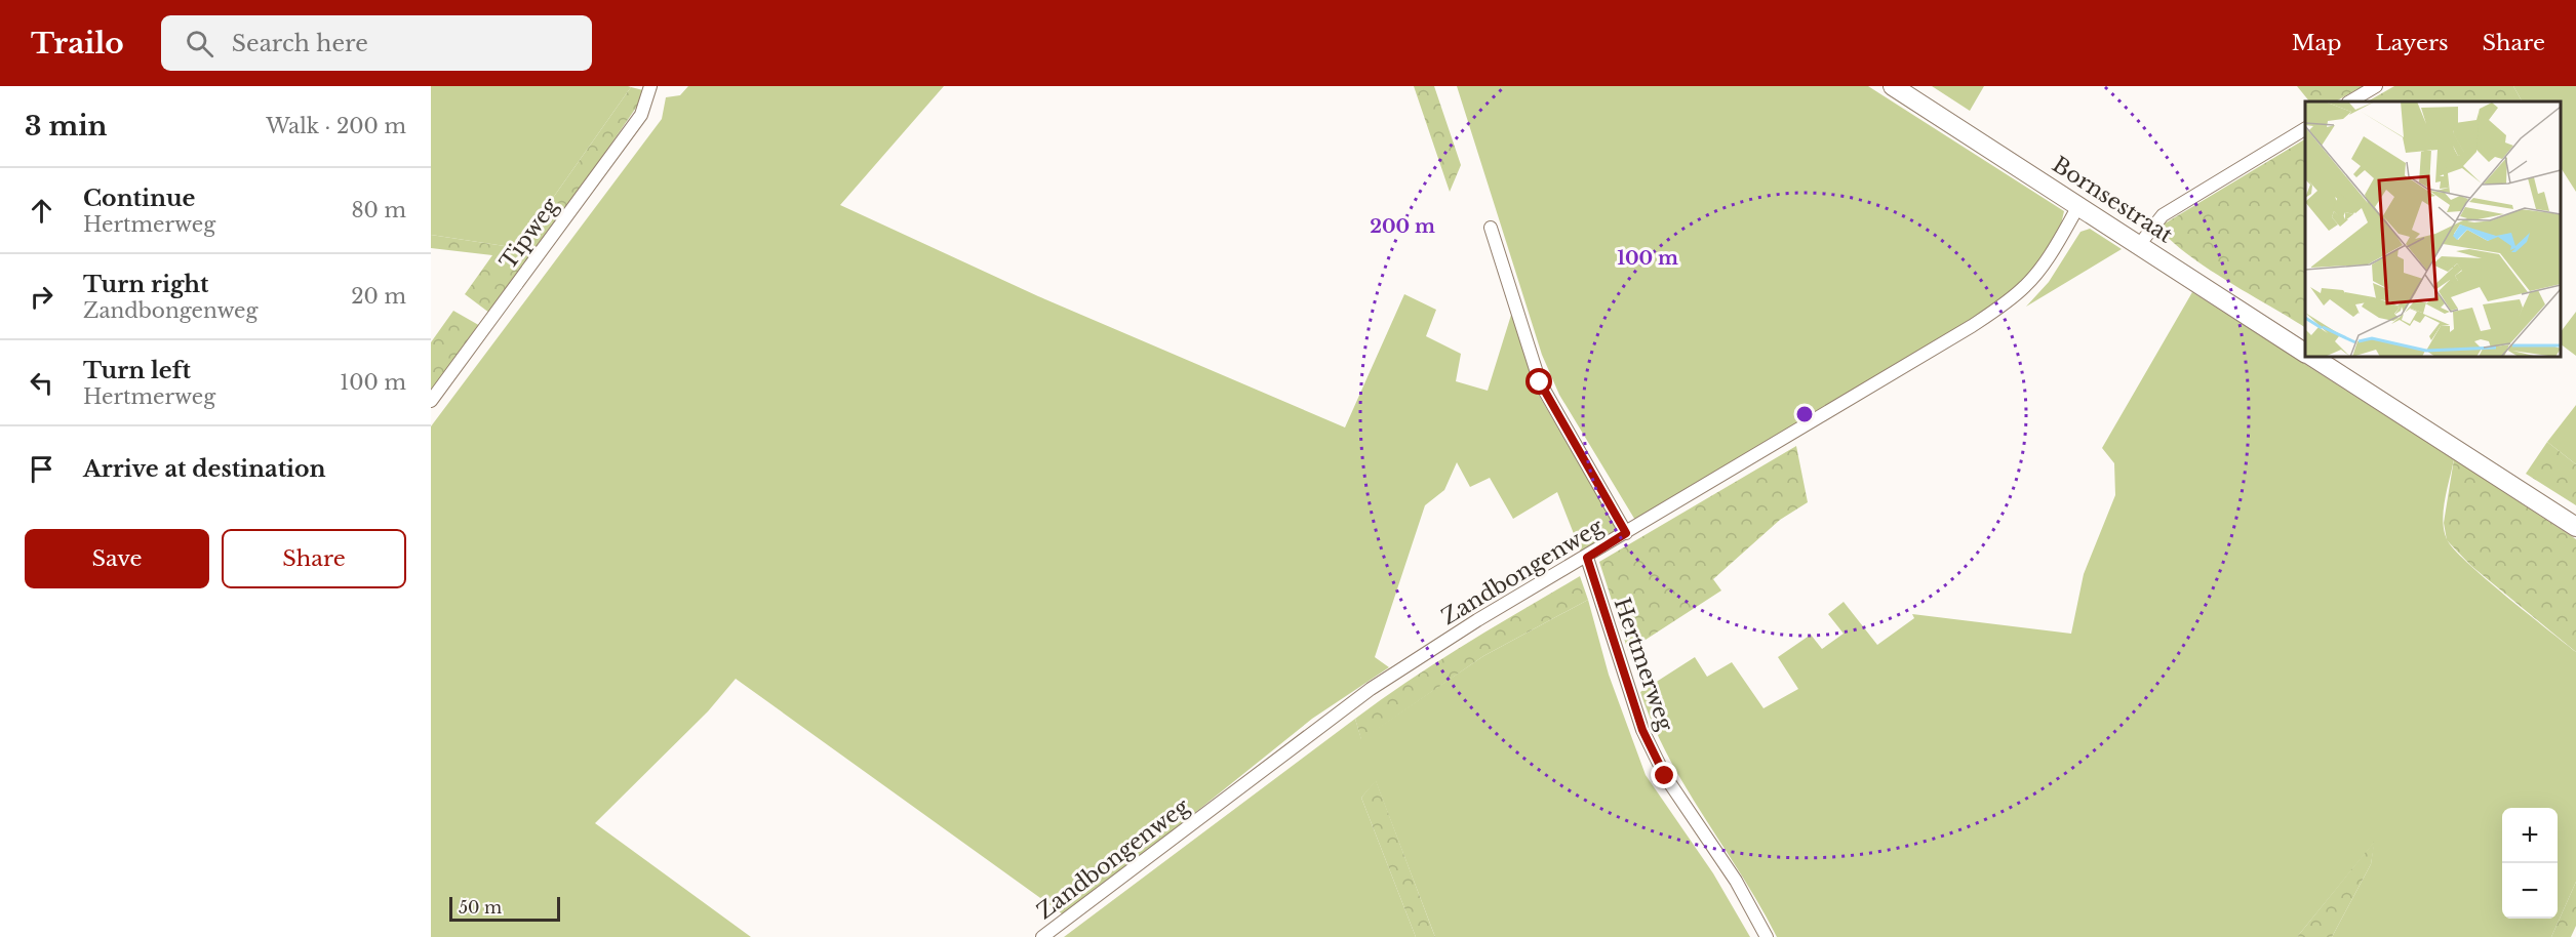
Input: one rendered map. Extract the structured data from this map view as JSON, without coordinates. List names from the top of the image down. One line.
{"streets":{"street":["Bornsestraat","Tipweg","Zandbongenweg","Hertmerweg"]},"crossings":[["Bornsestraat","Zandbongenweg"],["Zandbongenweg","Hertmerweg"]],"scale_bar":"50 m","page":{"header":"Trailo","search":"Search here","nav":["Map","Layers","Share"],"heading":["3 min","Walk · 200 m"],"list":[["Continue","Hertmerweg","80 m"],["Turn right","Zandbongenweg","20 m"],["Turn left","Hertmerweg","100 m"],"Arrive at destination"],"buttons":["Save","Share"],"map_buttons":["+","−"],"scale":"50 m"},"rings":["200 m","100 m"]}
